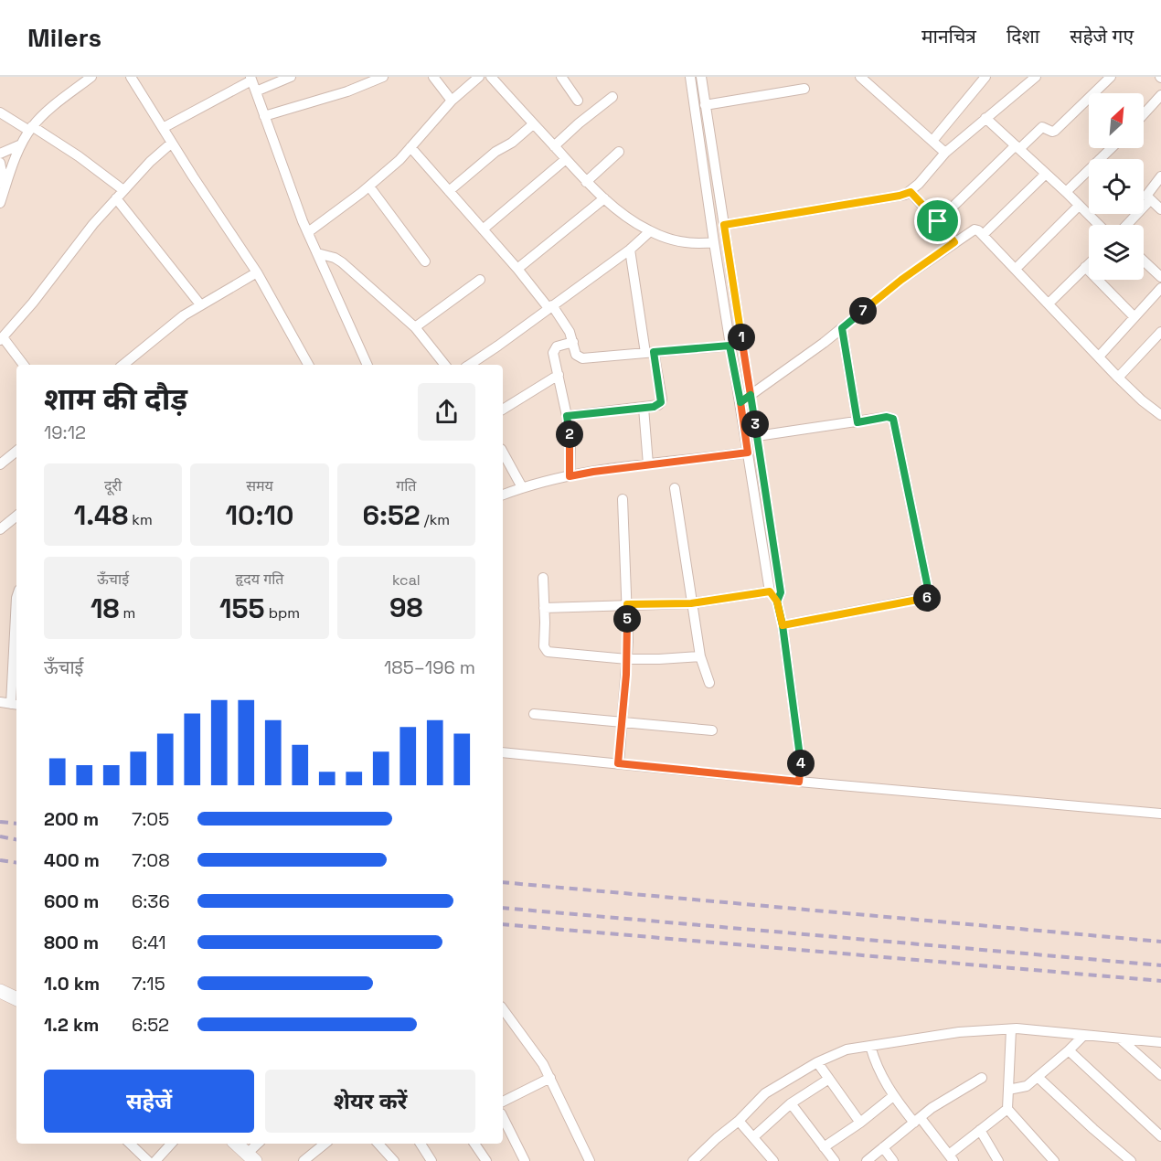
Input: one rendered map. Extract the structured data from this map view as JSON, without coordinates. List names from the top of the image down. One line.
{"north":"top right","page":{"header":"Milers","nav":["मानचित्र","दिशा","सहेजे गए"],"pins":["7","1","3","2","6","5","4"],"heading":["शाम की दौड़","19:12"],"stats":[["दूरी","1.48 km"],["समय","10:10"],["गति","6:52 /km"],["ऊँचाई","18 m"],["हृदय गति","155 bpm"],["kcal","98"]],"chart":["ऊँचाई","185–196 m"],"list":[{"name":"200 m","note":"7:05"},{"name":"400 m","note":"7:08"},{"name":"600 m","note":"6:36"},{"name":"800 m","note":"6:41"},{"name":"1.0 km","note":"7:15"},{"name":"1.2 km","note":"6:52"}],"buttons":["सहेजें","शेयर करें"]}}
